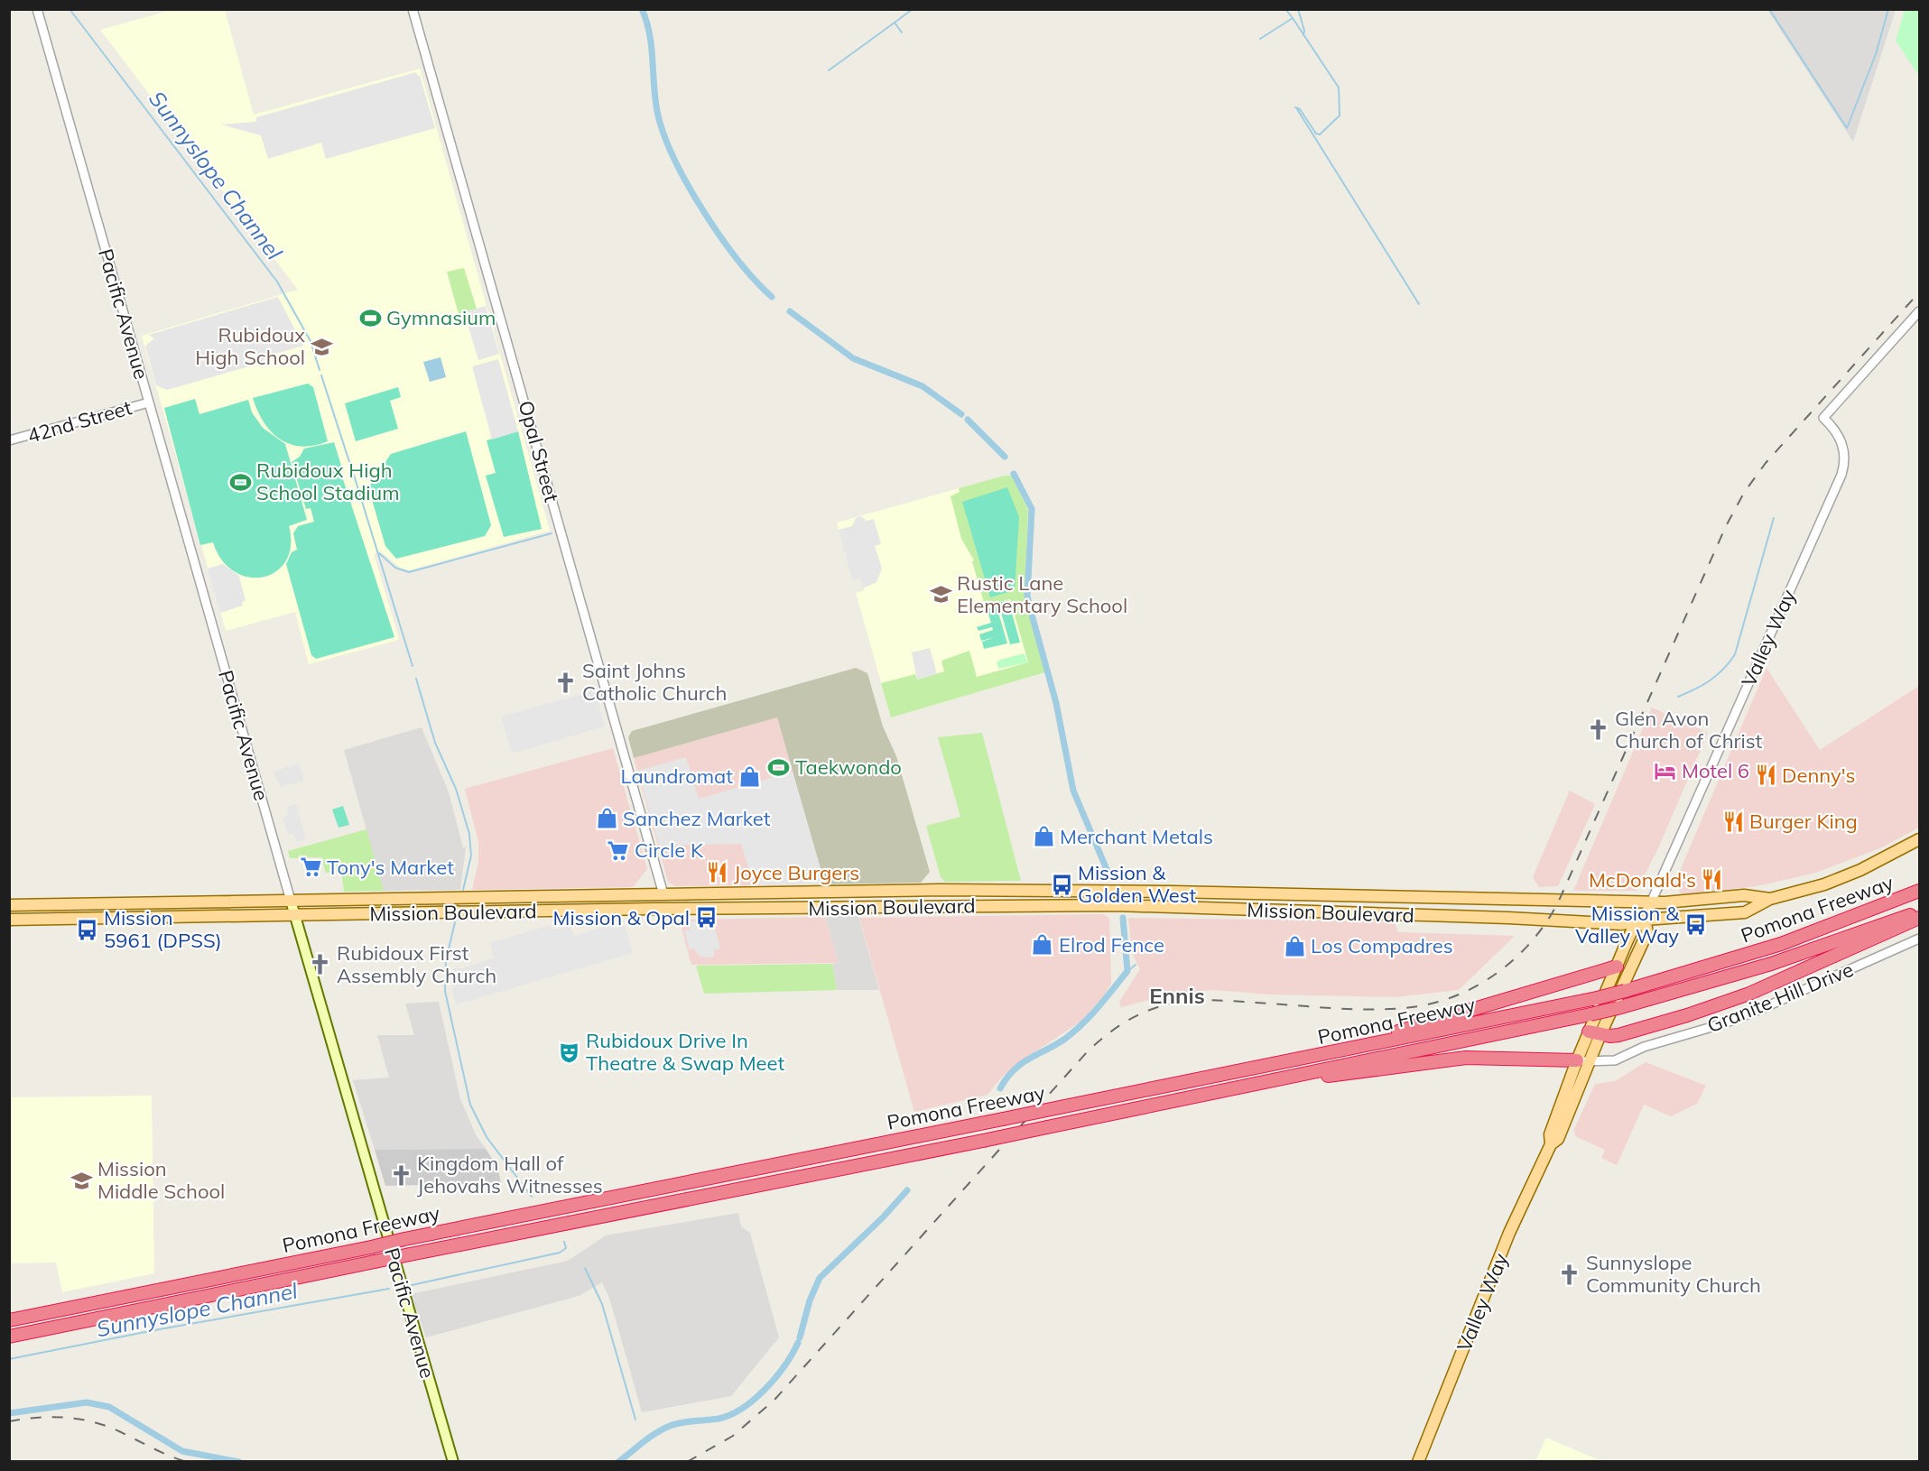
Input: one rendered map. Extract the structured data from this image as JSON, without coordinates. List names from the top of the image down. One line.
{"streets":{"highway":["Pomona Freeway"],"main road":["Pacific Avenue","Valley Way","Mission Boulevard"],"street":["42nd Street","Opal Street","Granite Hill Drive"]},"crossings":[["Pacific Avenue","42nd Street"],["Pacific Avenue","Mission Boulevard"],["Opal Street","Mission Boulevard"],["Valley Way","Mission Boulevard"],["Valley Way","Granite Hill Drive"]],"districts":["Ennis"],"water":["Sunnyslope Channel"],"places":{"sports":["Gymnasium","Rubidoux High School Stadium","Taekwondo"],"school or university":["Rubidoux High School","Rustic Lane Elementary School","Mission Middle School"],"church":["Saint Johns Catholic Church","Glen Avon Church of Christ","Rubidoux First Assembly Church","Kingdom Hall of Jehovahs Witnesses","Sunnyslope Community Church"],"hotel":["Motel 6"],"restaurant":["Denny's","Burger King","Joyce Burgers","McDonald's"],"shop":["Laundromat","Sanchez Market","Merchant Metals","Elrod Fence","Los Compadres"],"supermarket":["Circle K","Tony's Market"],"bus stop":["Mission & Golden West","Mission & Opal","Mission & Valley Way","Mission 5961 (DPSS)"],"theatre":["Rubidoux Drive In Theatre & Swap Meet"]}}
